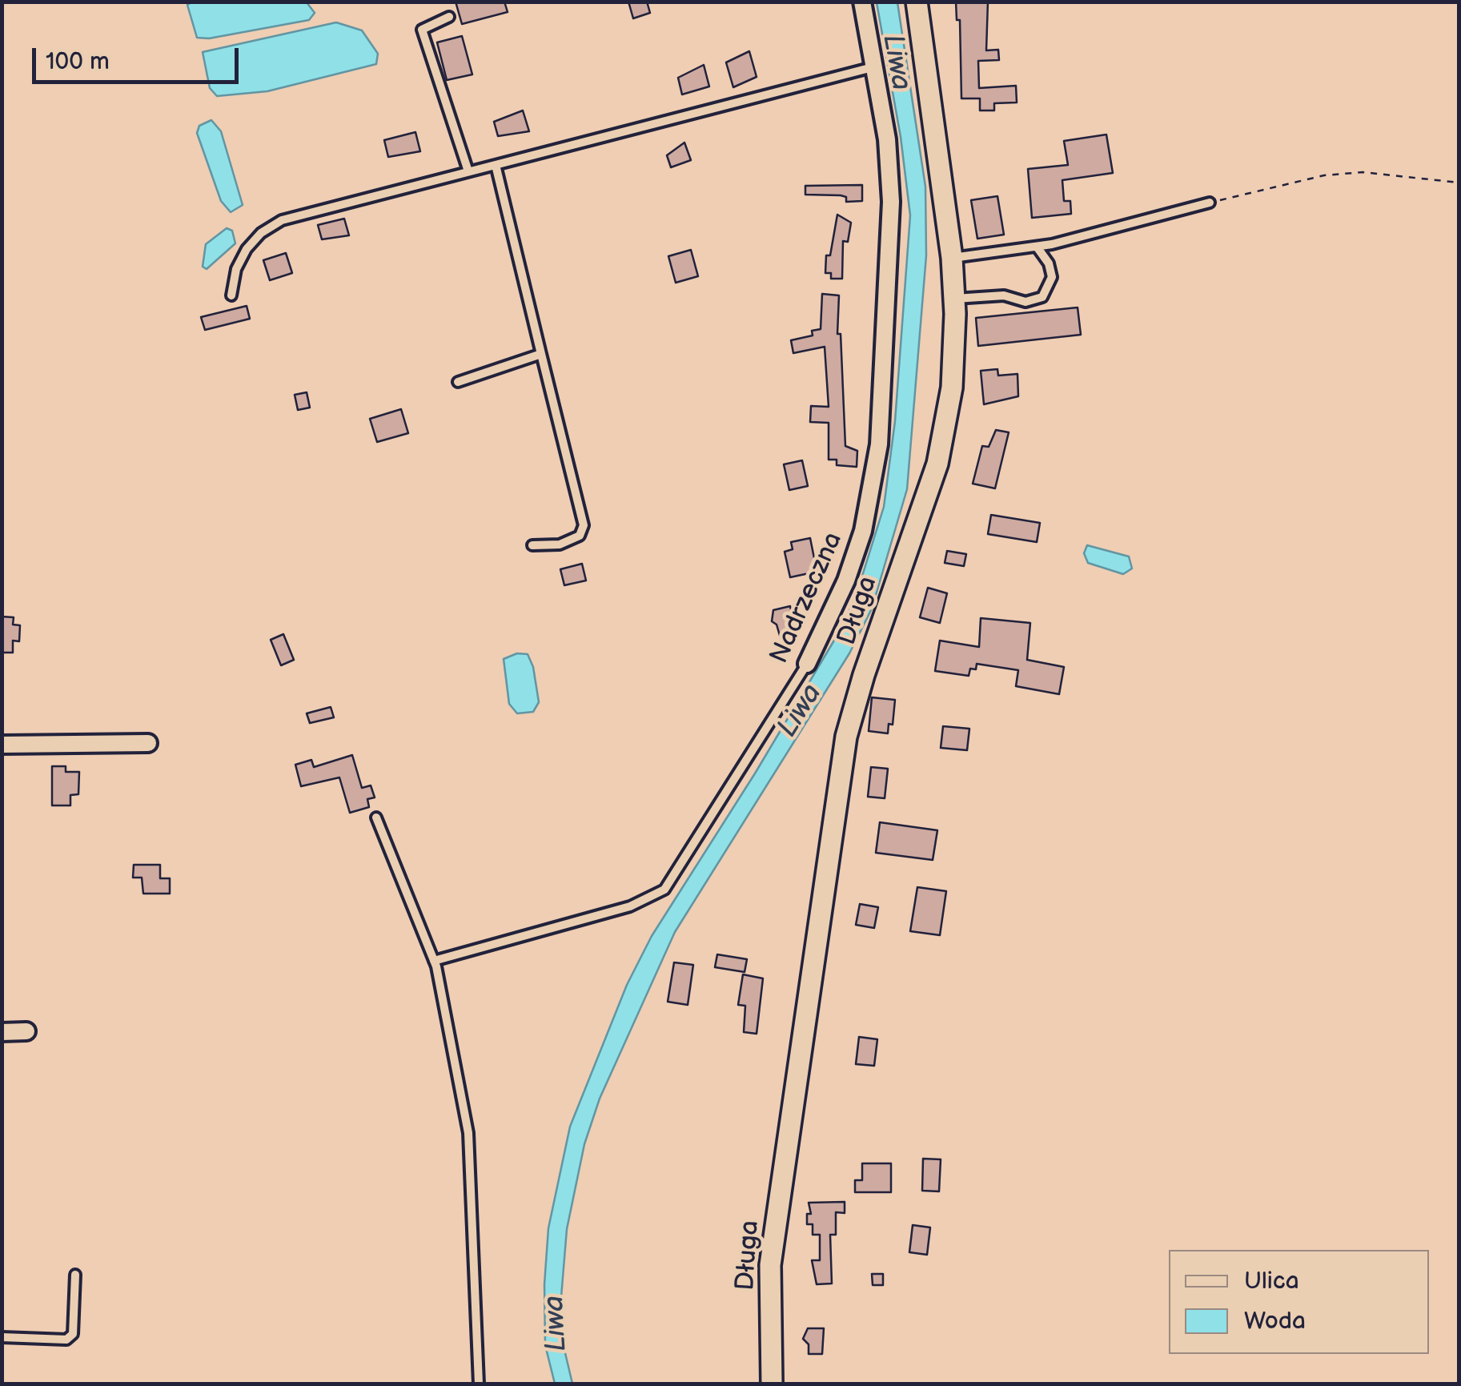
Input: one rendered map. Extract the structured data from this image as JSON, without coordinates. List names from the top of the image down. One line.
{"streets":{"street":["Nadrzeczna","Długa"]},"water":["Liwa"],"legend":["Ulica","Woda"],"scale_bar":"100 m"}
